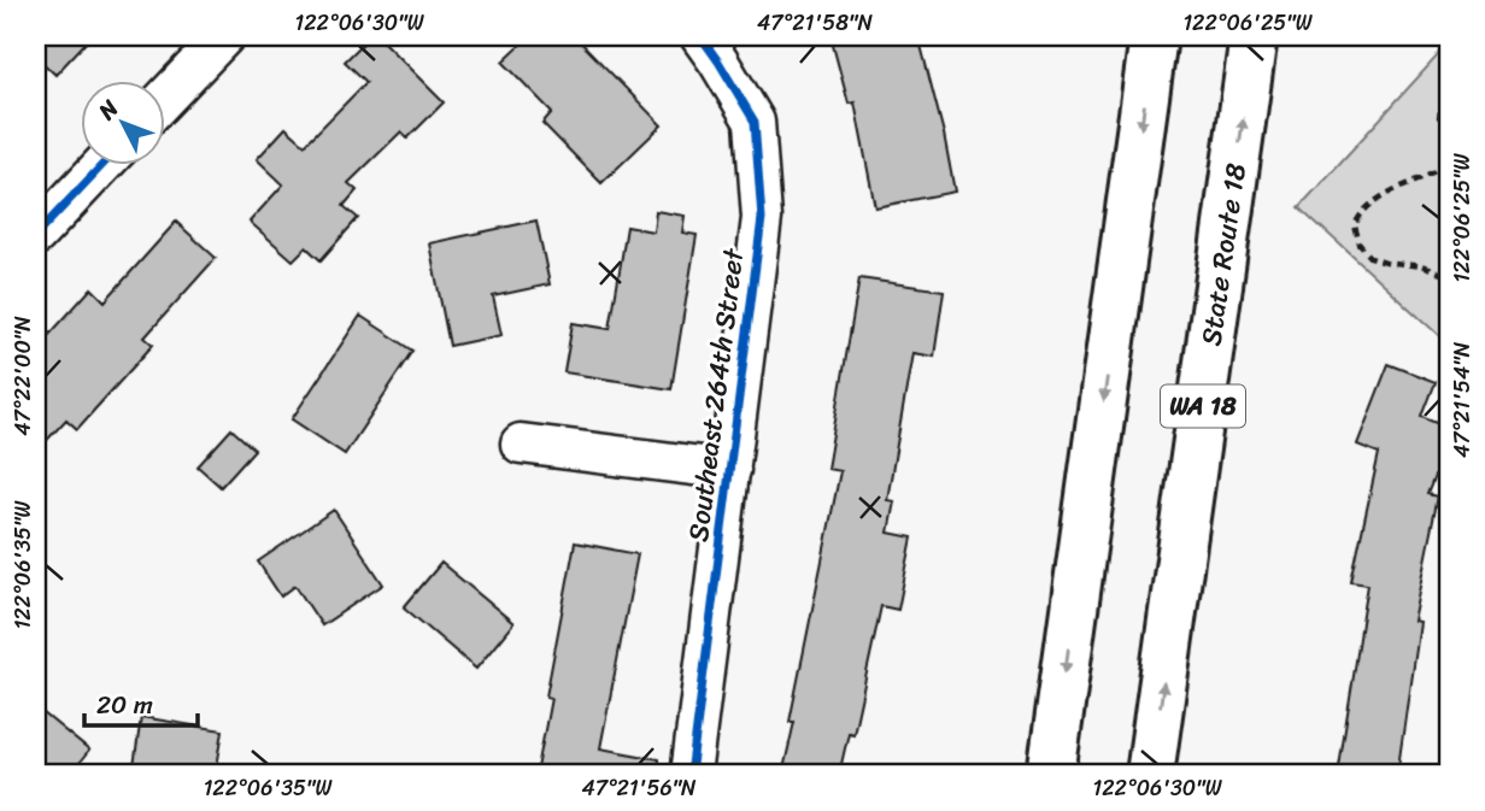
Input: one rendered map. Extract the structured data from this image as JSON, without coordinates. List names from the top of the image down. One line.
{"streets":{"highway":["State Route 18","WA 18"],"street":["Southeast 264th Street"]},"scale_bar":"20 m","north":"top left","coordinates":["122°06'30\"W","47°21'58\"N","122°06'25\"W","47°22'00\"N","47°21'54\"N","122°06'35\"W","47°21'56\"N"]}
